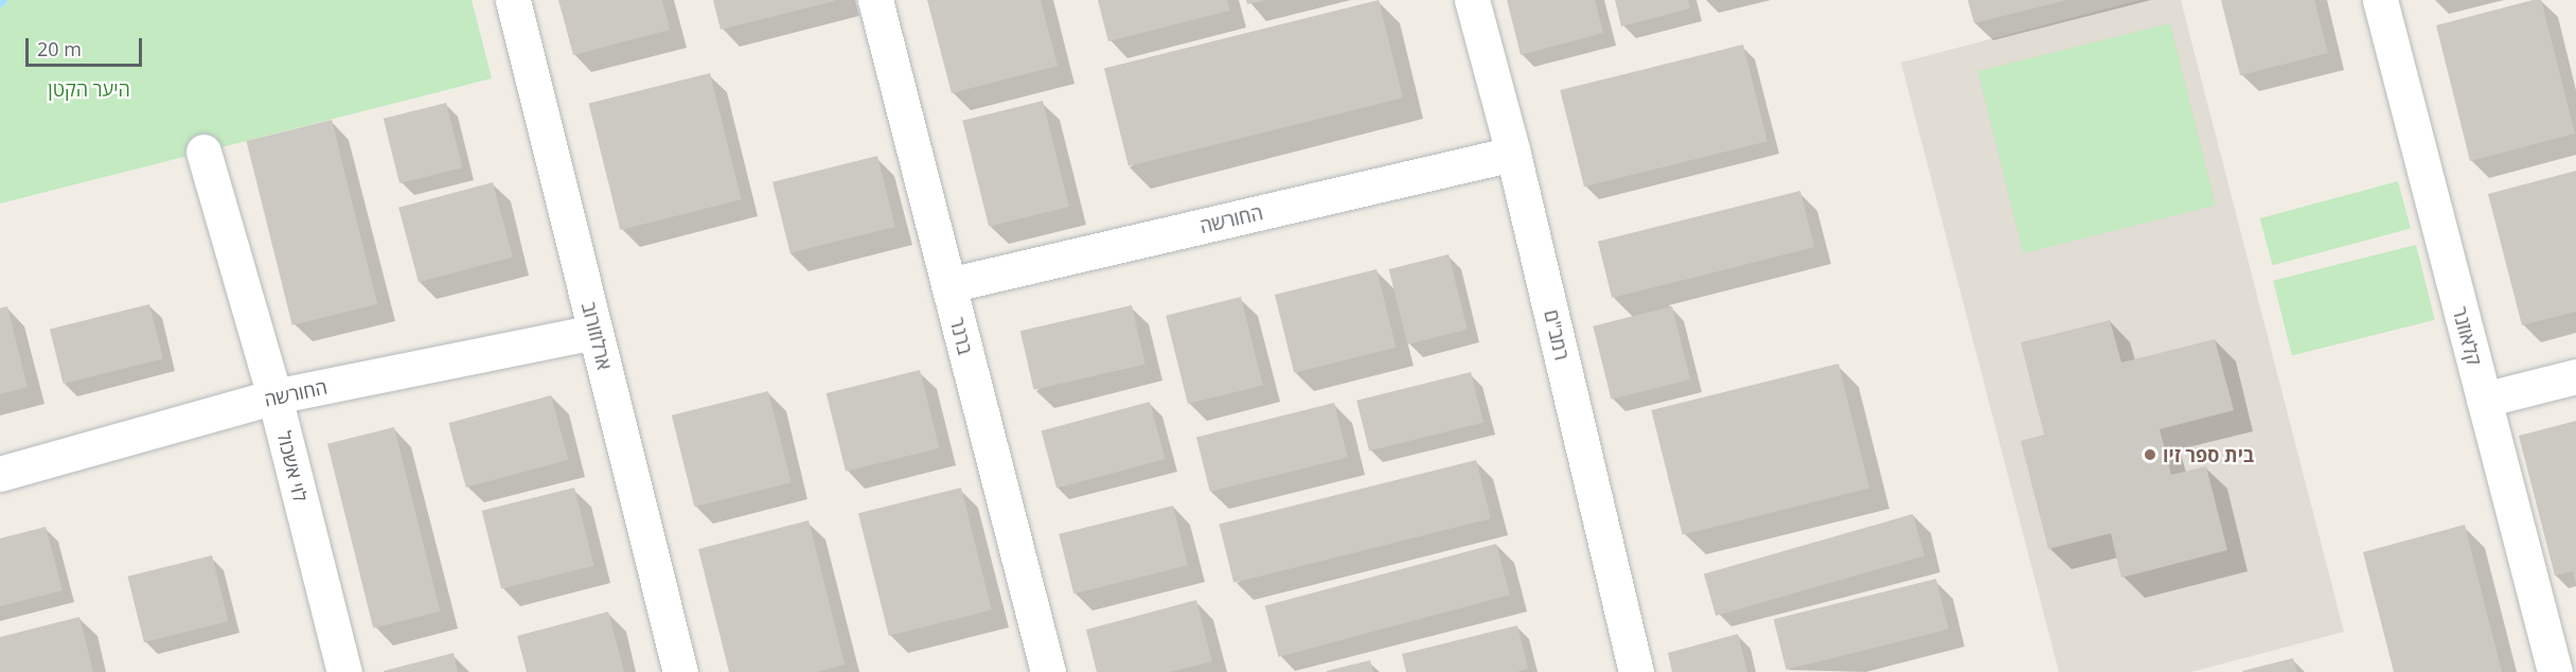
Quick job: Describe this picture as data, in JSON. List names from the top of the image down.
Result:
{
  "streets": {
    "street": [
      "החורשה",
      "רמב\"ם",
      "ארלוזורוב",
      "ברנר",
      "קלאוזנר",
      "לוי אשכול"
    ]
  },
  "crossings": [
    ["החורשה", "רמב\"ם"],
    ["החורשה", "ארלוזורוב"],
    ["החורשה", "ברנר"],
    ["החורשה", "לוי אשכול"]
  ],
  "parks": ["היער הקטן"],
  "places": ["בית ספר זיו"],
  "scale_bar": "20 m"
}
